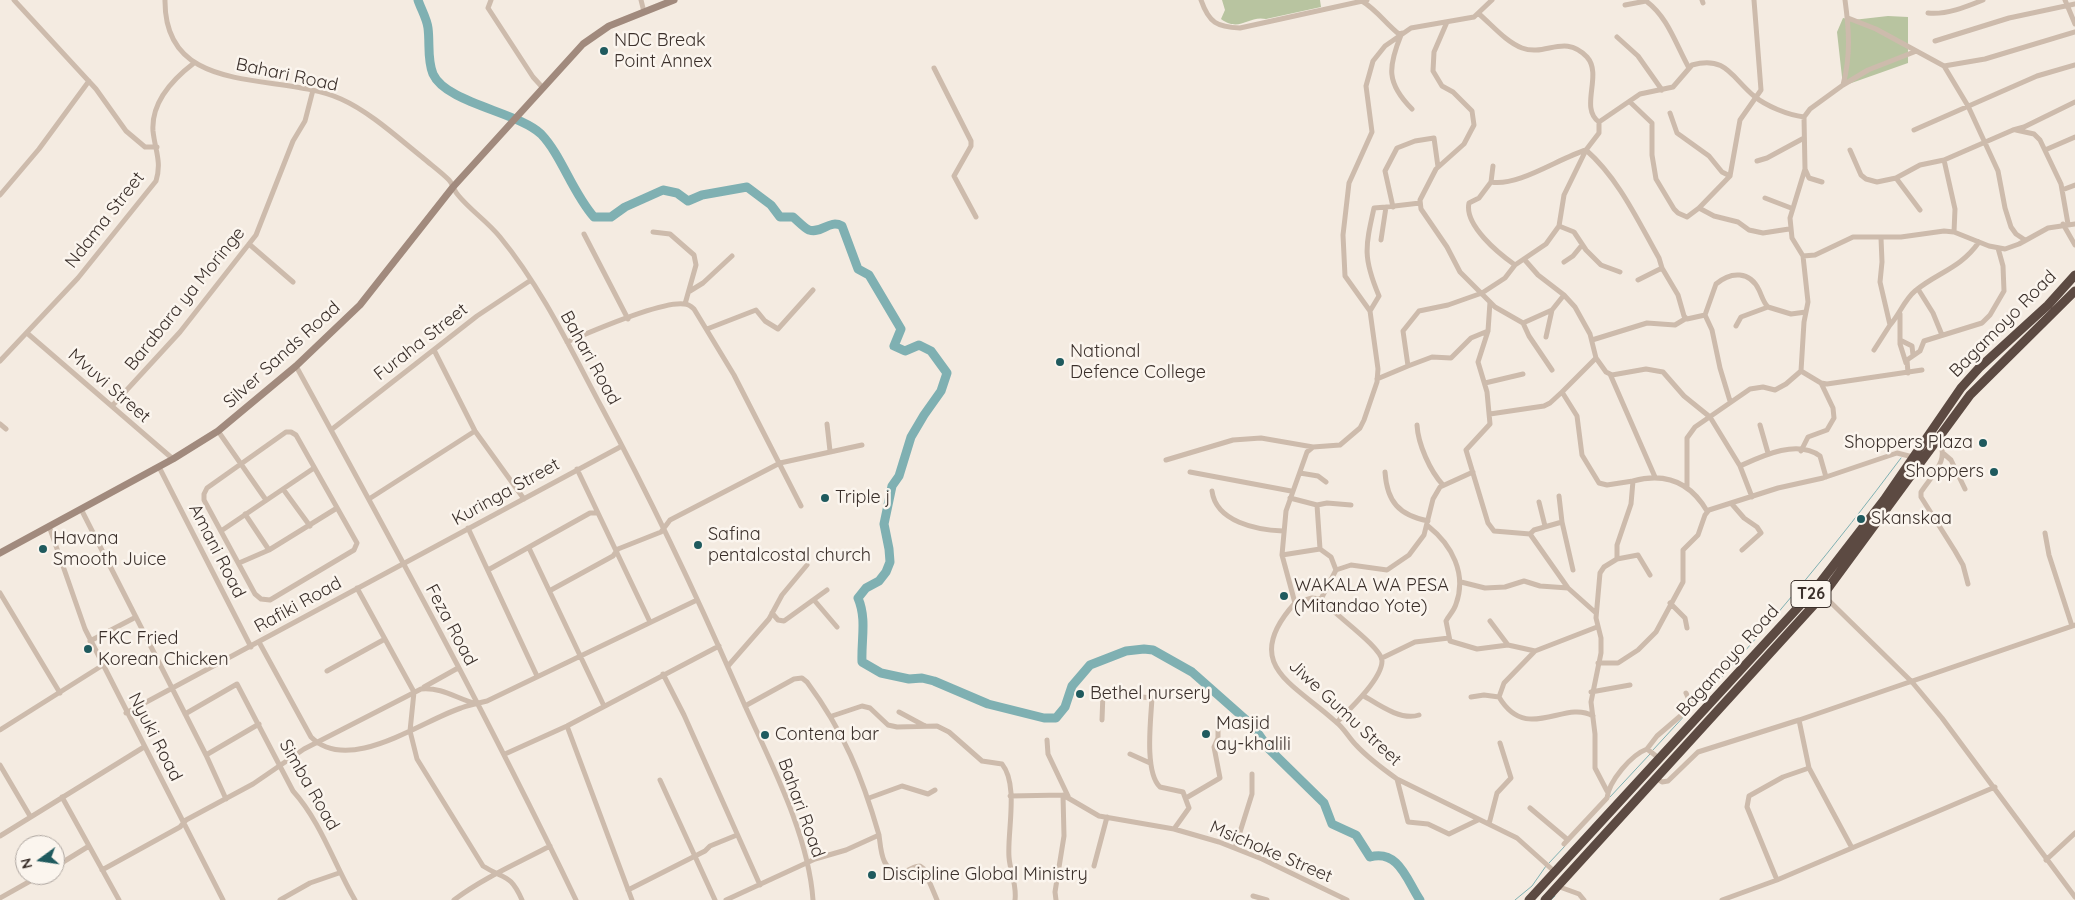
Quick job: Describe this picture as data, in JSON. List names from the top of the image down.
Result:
{
  "streets": {
    "highway": ["Bagamoyo Road", "T26"],
    "street": [
      "Bahari Road",
      "Ndama Street",
      "Barabara ya Moringe",
      "Furaha Street",
      "Silver Sands Road",
      "Mvuvi Street",
      "Kuringa Street",
      "Amani Road",
      "Rafiki Road",
      "Feza Road",
      "Jiwe Gumu Street",
      "Nyuki Road",
      "Simba Road",
      "Msichoke Street"
    ]
  },
  "crossings": [
    ["Bahari Road", "Ndama Street"],
    ["Bahari Road", "Barabara ya Moringe"],
    ["Bahari Road", "Furaha Street"],
    ["Bahari Road", "Silver Sands Road"],
    ["Bahari Road", "Kuringa Street"],
    ["Ndama Street", "Mvuvi Street"],
    ["Barabara ya Moringe", "Mvuvi Street"],
    ["Bagamoyo Road", "Jiwe Gumu Street"],
    ["Furaha Street", "Feza Road"],
    ["Silver Sands Road", "Mvuvi Street"],
    ["Silver Sands Road", "Amani Road"],
    ["Silver Sands Road", "Feza Road"],
    ["Silver Sands Road", "Nyuki Road"],
    ["Kuringa Street", "Rafiki Road"],
    ["Kuringa Street", "Feza Road"],
    ["Amani Road", "Rafiki Road"],
    ["Rafiki Road", "Feza Road"],
    ["Rafiki Road", "Nyuki Road"]
  ],
  "places": [
    "NDC Break Point Annex",
    "National Defence College",
    "Shoppers Plaza",
    "Shoppers",
    "Triple j",
    "Skanskaa",
    "Safina pentalcostal church",
    "Havana Smooth Juice",
    "WAKALA WA PESA (Mitandao Yote)",
    "FKC Fried Korean Chicken",
    "Bethel nursery",
    "Masjid ay-khalili",
    "Contena bar",
    "Discipline Global Ministry"
  ],
  "north": "left"
}
